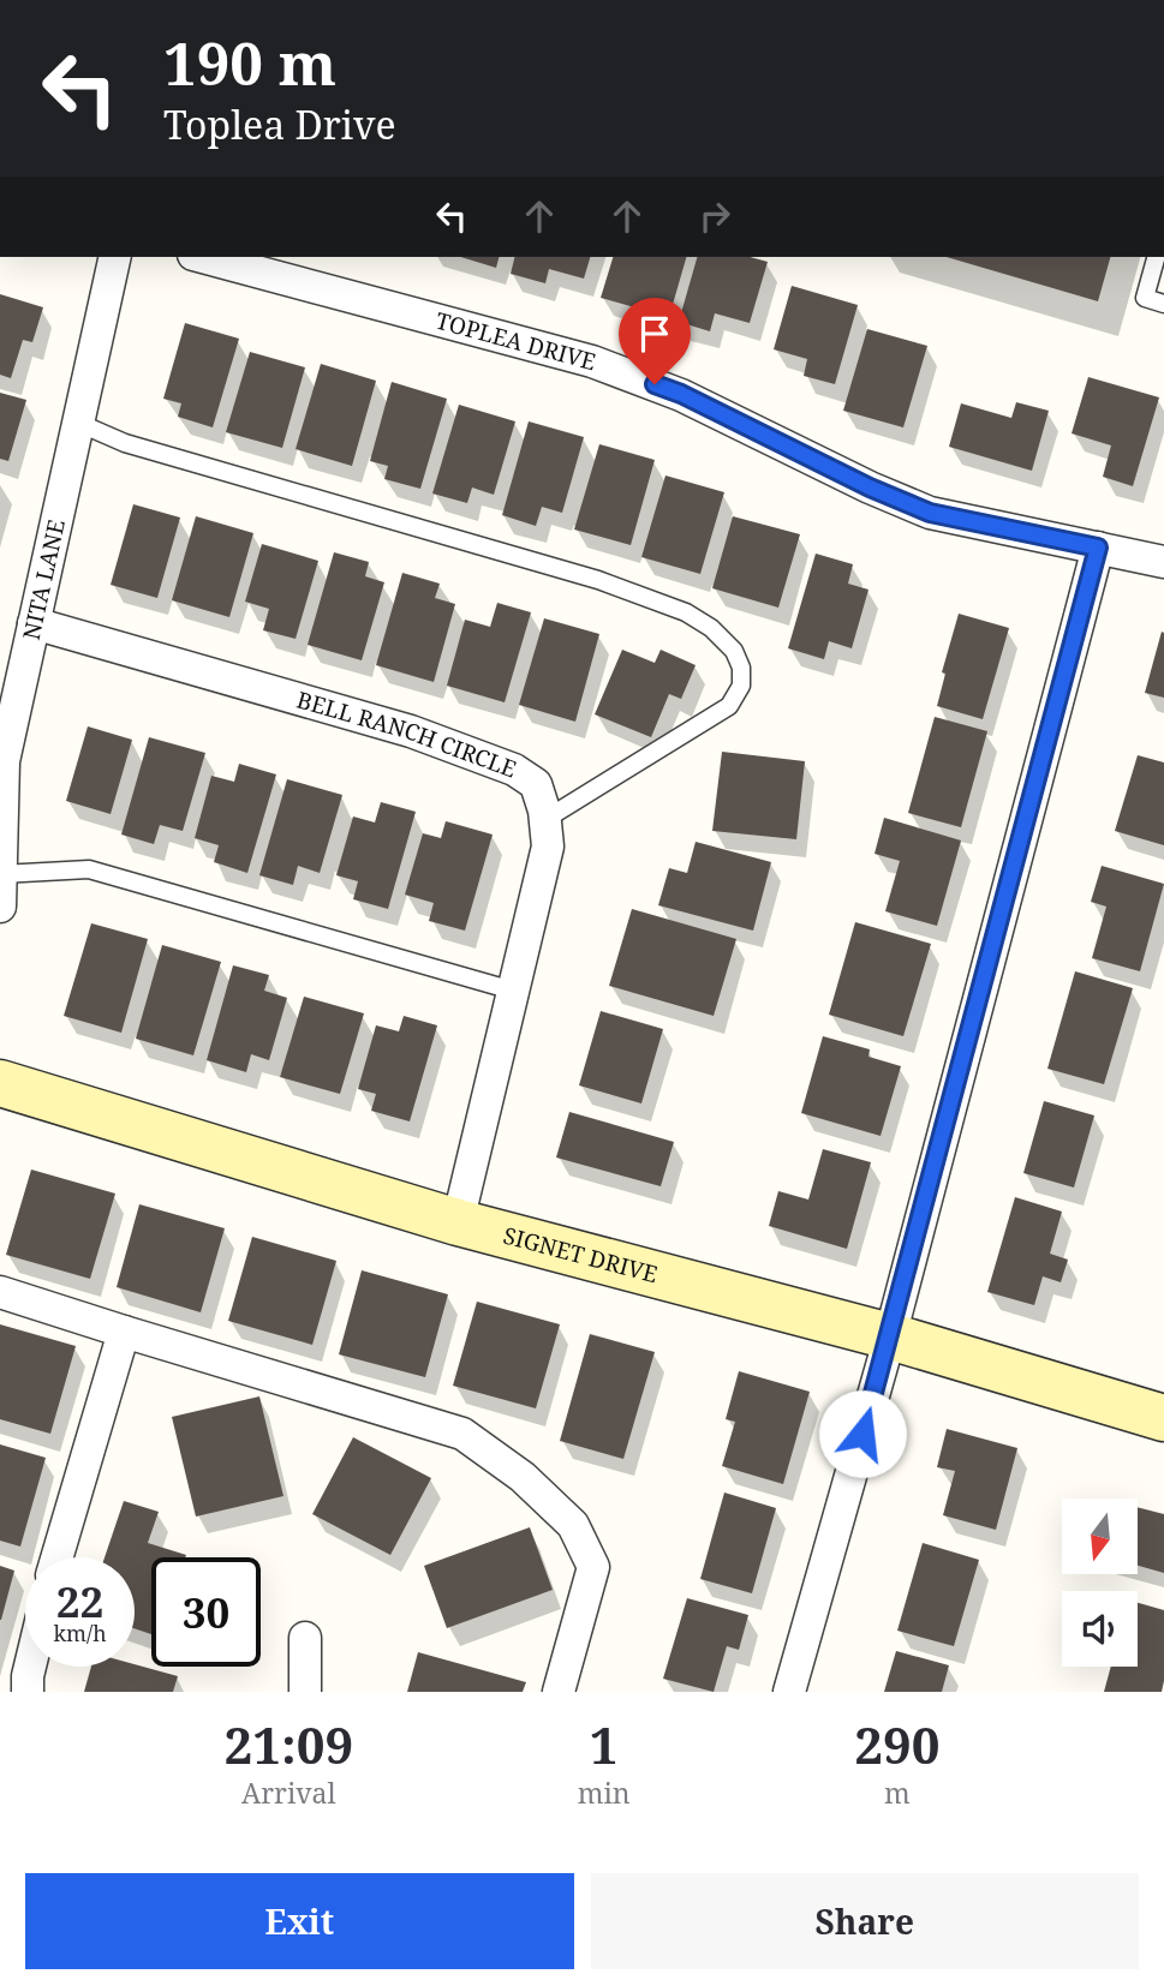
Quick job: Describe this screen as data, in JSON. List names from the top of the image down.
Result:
{
  "streets": {
    "street": [
      "TOPLEA DRIVE",
      "NITA LANE",
      "BELL RANCH CIRCLE",
      "SIGNET DRIVE"
    ]
  },
  "crossings": [
    ["NITA LANE", "BELL RANCH CIRCLE"],
    ["BELL RANCH CIRCLE", "SIGNET DRIVE"]
  ],
  "north": "bottom",
  "page": {
    "turn": ["190 m", "Toplea Drive"],
    "speed": "22 km/h",
    "limit": "30",
    "eta": [
      "21:09",
      "Arrival",
      "1",
      "min",
      "290",
      "m"
    ],
    "buttons": ["Exit", "Share"]
  }
}
